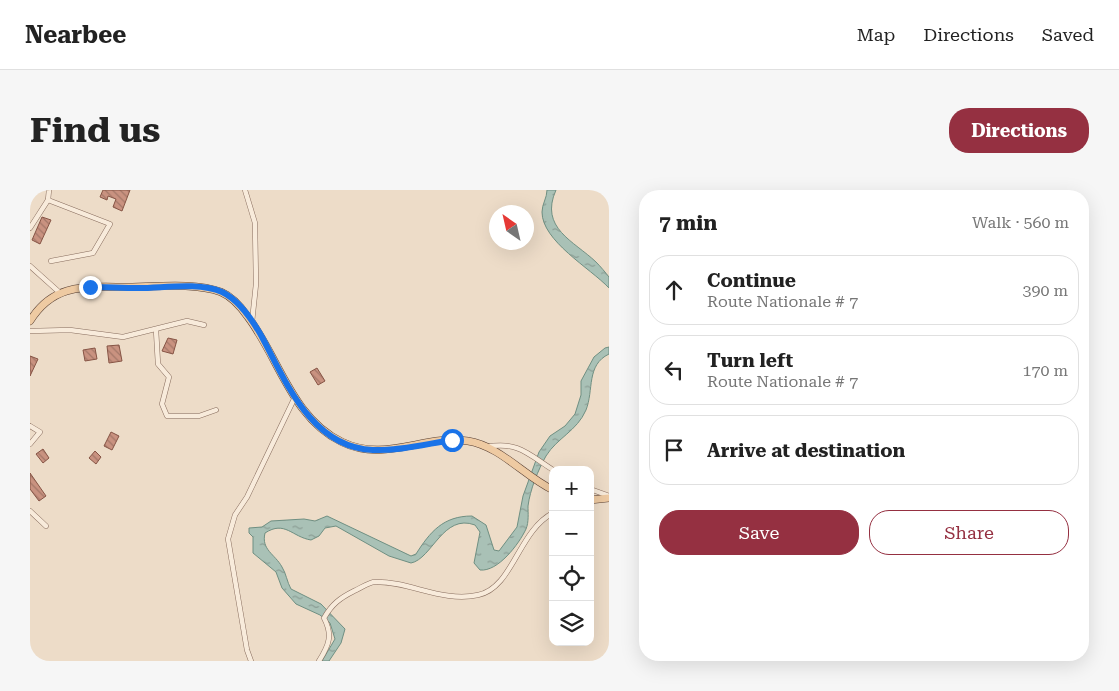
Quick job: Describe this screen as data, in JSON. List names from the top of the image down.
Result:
{
  "north": "top left",
  "page": {
    "header": "Nearbee",
    "nav": ["Map", "Directions", "Saved"],
    "buttons": [
      "Directions",
      ["Save", "Share"]
    ],
    "title": "Find us",
    "heading": ["7 min", "Walk · 560 m"],
    "list": [
      ["Continue", "Route Nationale # 7", "390 m"],
      ["Turn left", "Route Nationale # 7", "170 m"],
      "Arrive at destination"
    ],
    "map_buttons": ["+", "−"]
  }
}
